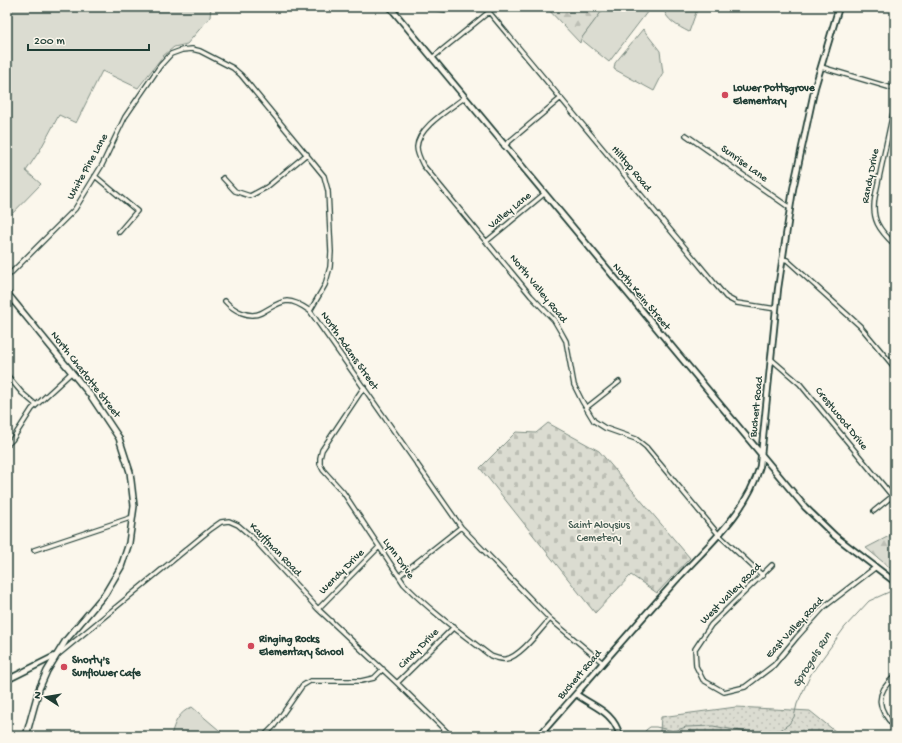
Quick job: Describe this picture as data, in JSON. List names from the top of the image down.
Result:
{
  "streets": {
    "main road": ["North Charlotte Street"],
    "street": [
      "Sunrise Lane",
      "White Pine Lane",
      "Hilltop Road",
      "Randy Drive",
      "Valley Lane",
      "North Valley Road",
      "North Keim Street",
      "North Adams Street",
      "Buchert Road",
      "Crestwood Drive",
      "Kauffman Road",
      "Lynn Drive",
      "Wendy Drive",
      "West Valley Road",
      "East Valley Road",
      "Cindy Drive"
    ]
  },
  "crossings": [
    ["Sunrise Lane", "Buchert Road"],
    ["White Pine Lane", "North Adams Street"],
    ["Hilltop Road", "Buchert Road"],
    ["Valley Lane", "North Valley Road"],
    ["Valley Lane", "North Keim Street"],
    ["North Valley Road", "North Keim Street"],
    ["North Valley Road", "Buchert Road"],
    ["North Valley Road", "West Valley Road"],
    ["North Keim Street", "Buchert Road"],
    ["North Keim Street", "East Valley Road"],
    ["North Adams Street", "Buchert Road"],
    ["North Adams Street", "Lynn Drive"],
    ["North Charlotte Street", "Kauffman Road"],
    ["Buchert Road", "Crestwood Drive"],
    ["Kauffman Road", "Wendy Drive"],
    ["Kauffman Road", "Cindy Drive"],
    ["Lynn Drive", "Wendy Drive"],
    ["Lynn Drive", "Cindy Drive"],
    ["West Valley Road", "East Valley Road"]
  ],
  "water": ["Sprogels Run"],
  "parks": ["Saint Aloysius Cemetery"],
  "places": ["Lower Pottsgrove Elementary", "Ringing Rocks Elementary School", "Shorty's Sunflower Cafe"],
  "scale_bar": "200 m",
  "north": "left"
}
